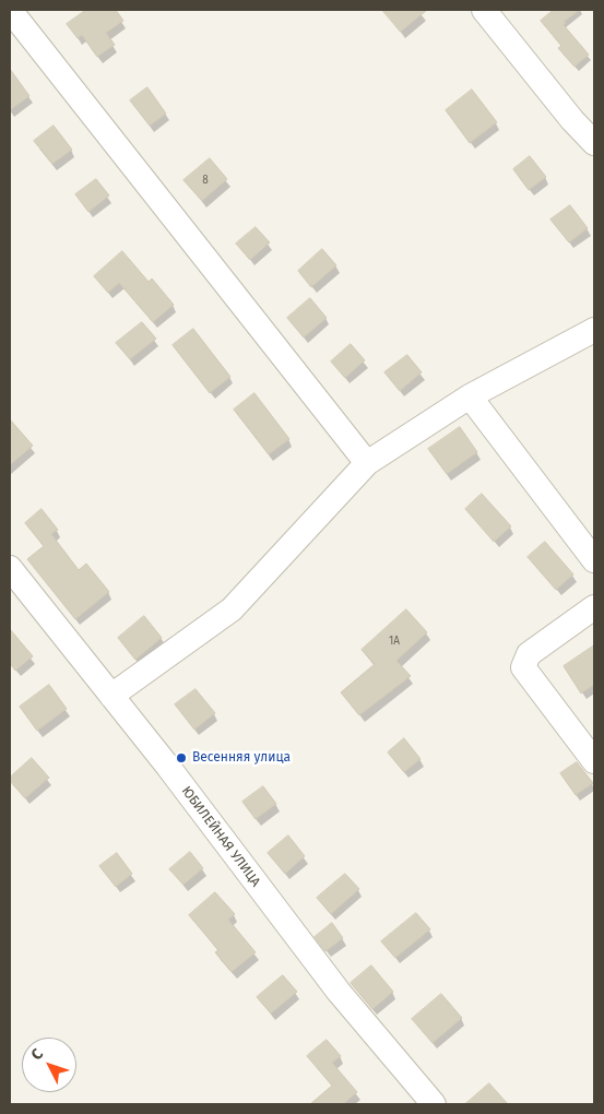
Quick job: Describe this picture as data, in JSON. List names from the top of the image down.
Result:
{
  "streets": {
    "street": ["ЮБИЛЕЙНАЯ УЛИЦА"]
  },
  "places": ["Весенняя улица"],
  "house_numbers": ["8", "1А"],
  "north": "top left"
}
